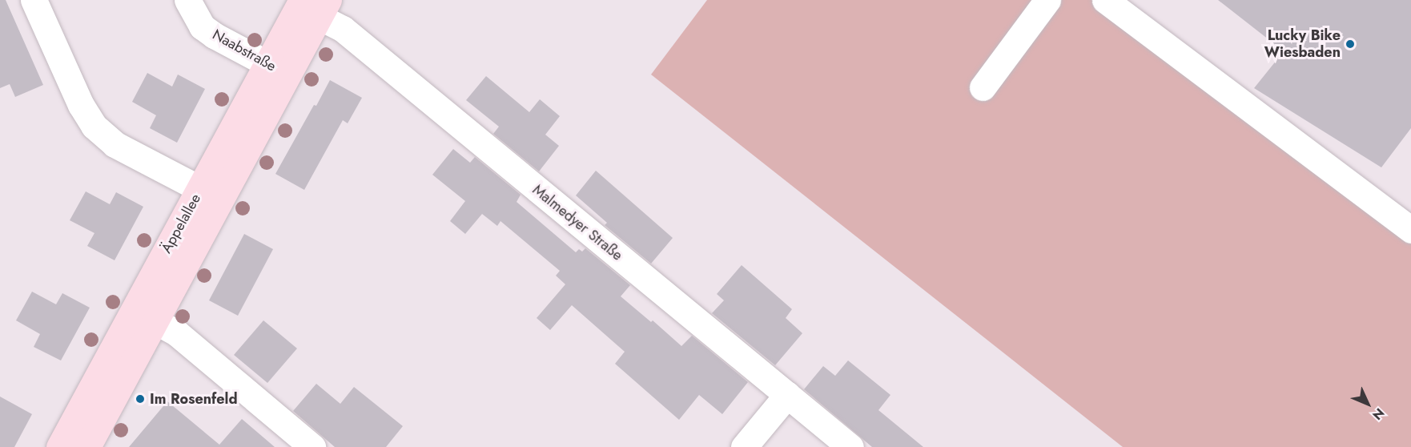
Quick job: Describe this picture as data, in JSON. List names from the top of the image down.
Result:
{
  "streets": {
    "main road": ["Äppelallee"],
    "street": ["Naabstraße", "Malmedyer Straße"]
  },
  "crossings": [
    ["Naabstraße", "Äppelallee"],
    ["Malmedyer Straße", "Äppelallee"]
  ],
  "places": ["Lucky Bike Wiesbaden", "Im Rosenfeld"],
  "north": "bottom right"
}
